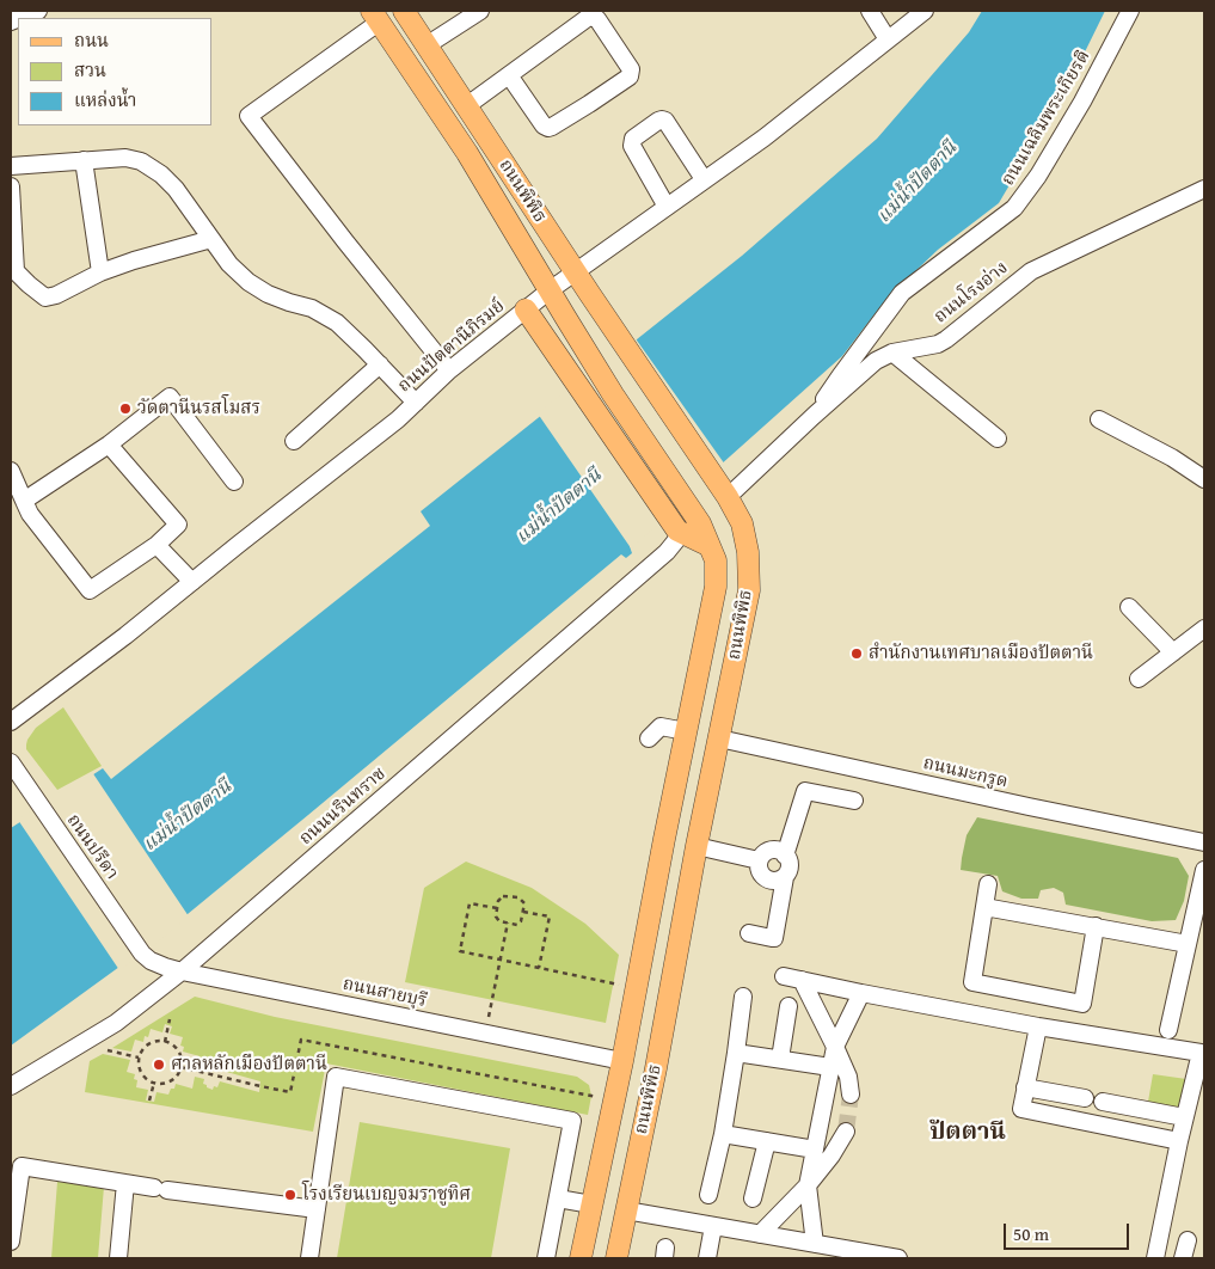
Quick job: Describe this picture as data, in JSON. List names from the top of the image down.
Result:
{
  "streets": {
    "main road": ["ถนนพิพิธ"],
    "street": [
      "ถนนเฉลิมพระเกียรติ",
      "ถนนโรงอ่าง",
      "ถนนปัตตานีภิรมย์",
      "ถนนมะกรูด",
      "ถนนนรินทราช",
      "ถนนปรีดา",
      "ถนนสายบุรี"
    ]
  },
  "crossings": [
    ["ถนนเฉลิมพระเกียรติ", "ถนนโรงอ่าง"],
    ["ถนนพิพิธ", "ถนนโรงอ่าง"],
    ["ถนนพิพิธ", "ถนนปัตตานีภิรมย์"],
    ["ถนนพิพิธ", "ถนนมะกรูด"],
    ["ถนนพิพิธ", "ถนนสายบุรี"],
    ["ถนนนรินทราช", "ถนนสายบุรี"],
    ["ถนนปรีดา", "ถนนสายบุรี"]
  ],
  "districts": ["ปัตตานี"],
  "water": ["แม่น้ำปัตตานี"],
  "places": [
    "วัดตานีนรสโมสร",
    "สำนักงานเทศบาลเมืองปัตตานี",
    "ศาลหลักเมืองปัตตานี",
    "โรงเรียนเบญจมราชูทิศ"
  ],
  "legend": ["ถนน", "สวน", "แหล่งน้ำ"],
  "scale_bar": "50 m"
}
